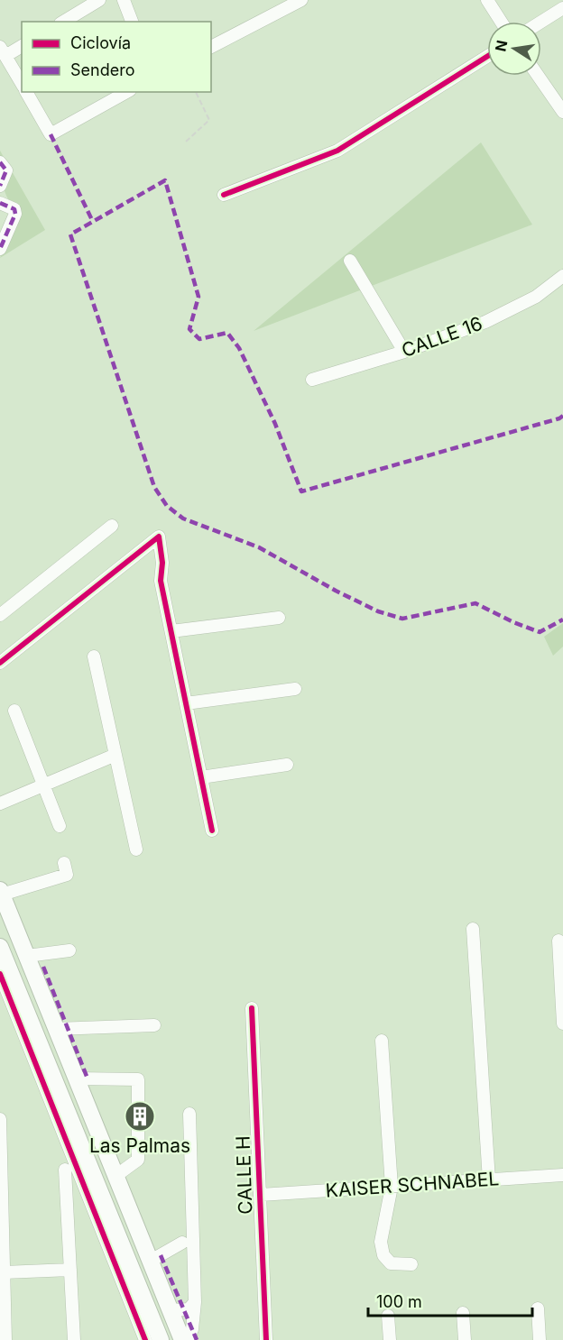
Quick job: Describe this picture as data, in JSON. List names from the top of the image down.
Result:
{
  "streets": {
    "street": ["CALLE 16", "CALLE H", "KAISER SCHNABEL"]
  },
  "crossings": [
    ["CALLE H", "KAISER SCHNABEL"]
  ],
  "places": {
    "building": ["Las Palmas"]
  },
  "legend": ["Ciclovía", "Sendero"],
  "scale_bar": "100 m",
  "north": "left"
}
